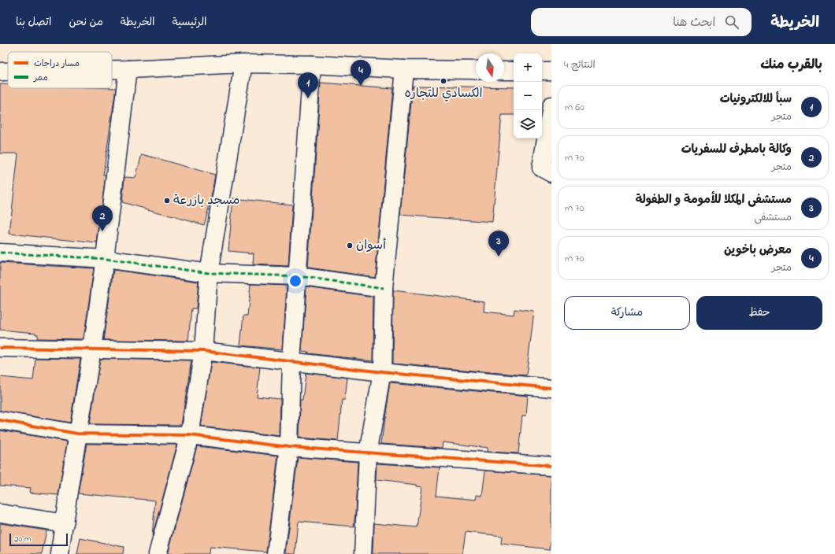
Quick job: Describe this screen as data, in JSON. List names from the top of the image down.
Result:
{
  "places": ["الكسادي للتجاره", "مسجد بازرعة", "أسوان"],
  "legend": ["مسار دراجات", "ممر"],
  "scale_bar": "20 m",
  "north": "bottom",
  "page": {
    "header": "الخريطة",
    "search": "ابحث هنا",
    "nav": [
      "الرئيسية",
      "الخريطة",
      "من نحن",
      "اتصل بنا"
    ],
    "heading": ["بالقرب منك", "النتائج: 4"],
    "map_buttons": ["+", "−"],
    "pins": [
      "4",
      "1",
      "2",
      "3"
    ],
    "list": [
      {
        "mark": "1",
        "name": "سبأ للالكترونيات",
        "note": "متجر",
        "value": "60 m"
      },
      {
        "mark": "2",
        "name": "وكالة بامطرف للسفريات",
        "note": "متجر",
        "value": "70 m"
      },
      {
        "mark": "3",
        "name": "مستشفى المكلا للأمومة و الطفولة",
        "note": "مستشفى",
        "value": "70 m"
      },
      {
        "mark": "4",
        "name": "معرض باخوين",
        "note": "متجر",
        "value": "70 m"
      }
    ],
    "buttons": ["حفظ", "مشاركة"],
    "scale": "20 m"
  }
}
